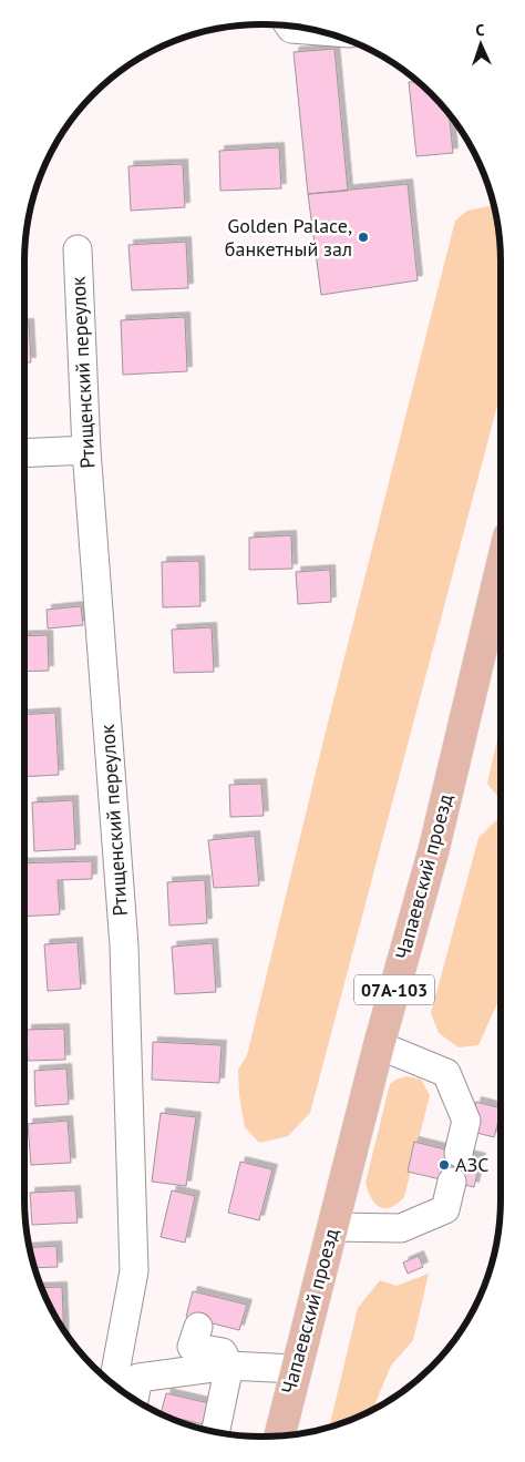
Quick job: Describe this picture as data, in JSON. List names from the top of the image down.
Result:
{
  "streets": {
    "main road": ["Чапаевский проезд", "07А-103"],
    "street": ["Ртищенский переулок"]
  },
  "places": ["Golden Palace, банкетный зал", "АЗС"],
  "north": "top"
}
